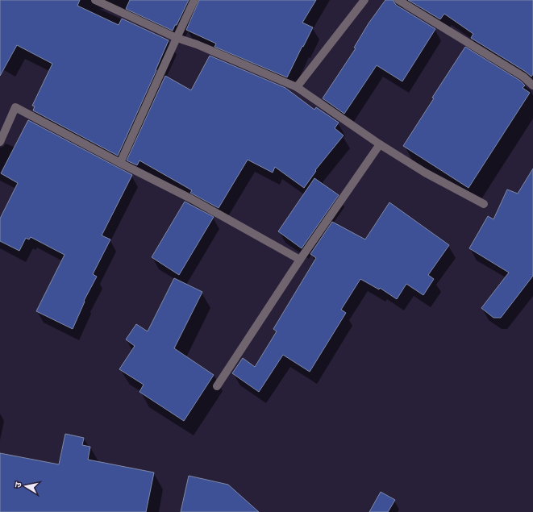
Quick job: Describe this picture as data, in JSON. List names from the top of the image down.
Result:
{
  "north": "left"
}
